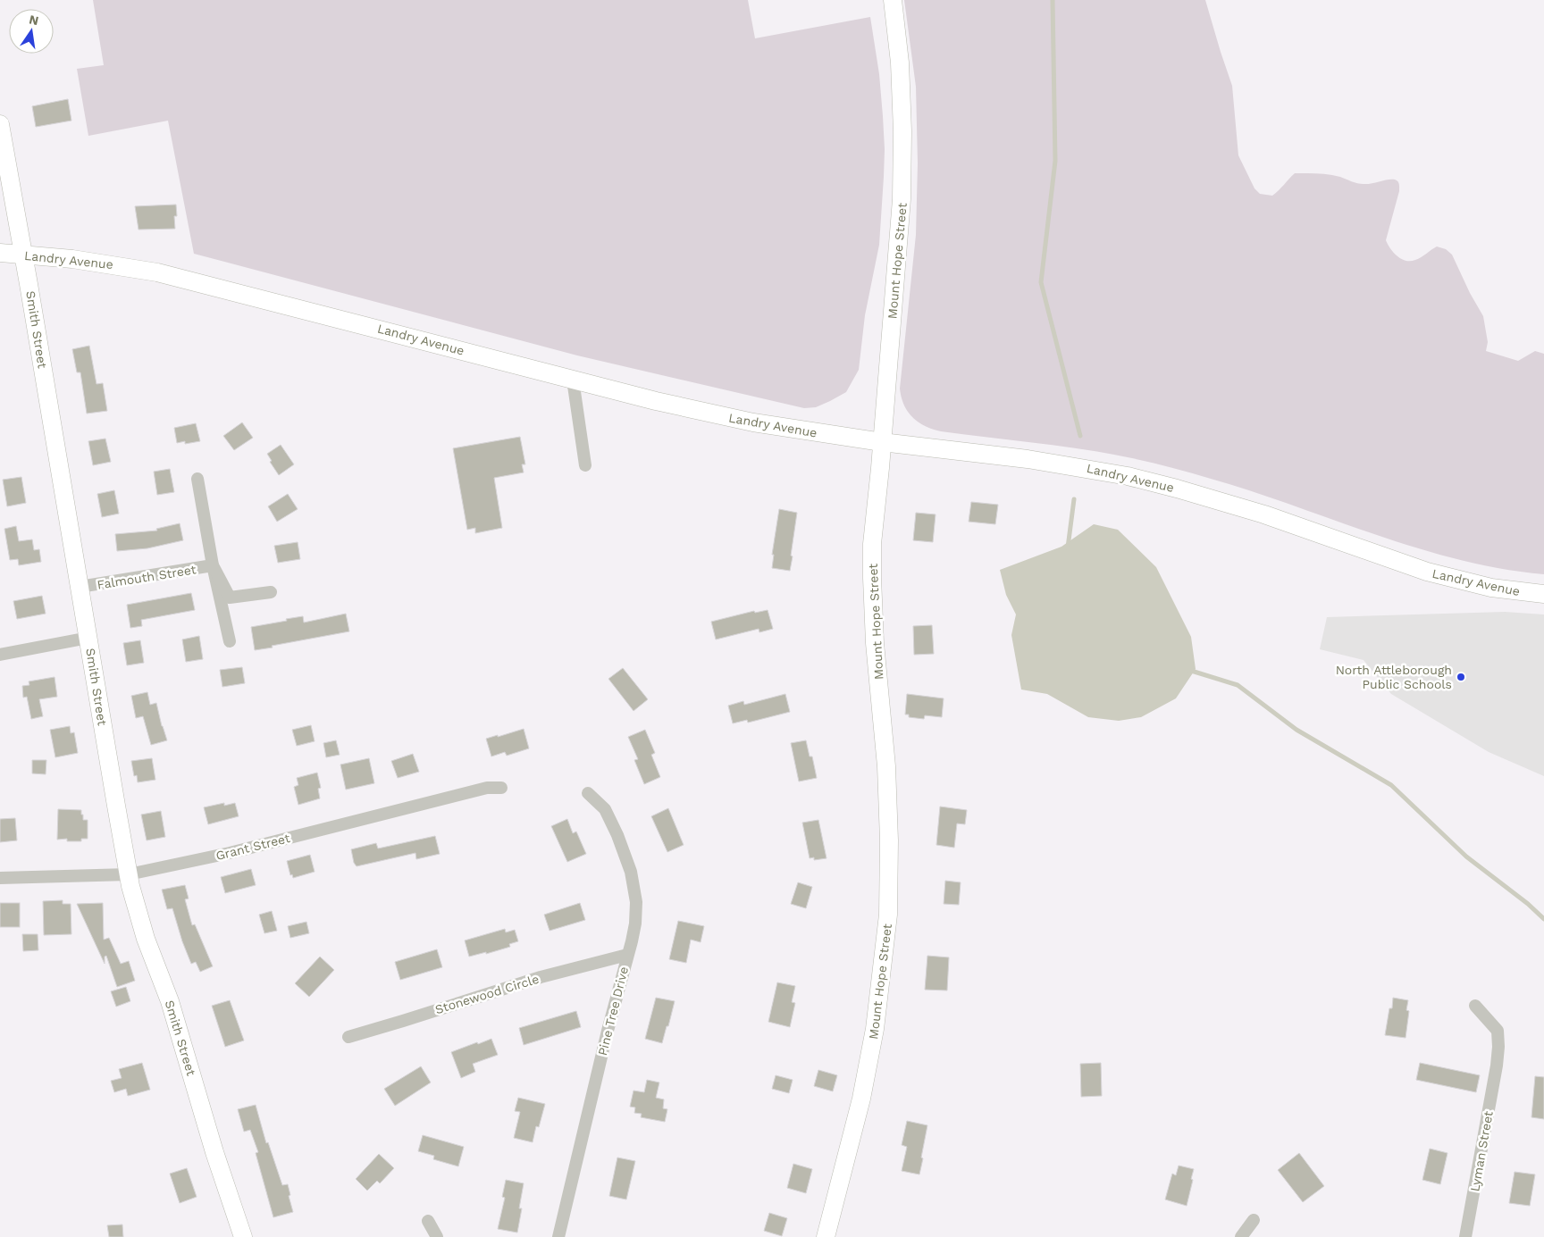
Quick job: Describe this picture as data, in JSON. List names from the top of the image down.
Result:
{
  "streets": {
    "street": [
      "Landry Avenue",
      "Mount Hope Street",
      "Smith Street",
      "Falmouth Street",
      "Grant Street",
      "Stonewood Circle",
      "Pine Tree Drive",
      "Lyman Street"
    ]
  },
  "crossings": [
    ["Landry Avenue", "Mount Hope Street"],
    ["Landry Avenue", "Smith Street"],
    ["Smith Street", "Falmouth Street"],
    ["Smith Street", "Grant Street"],
    ["Stonewood Circle", "Pine Tree Drive"]
  ],
  "places": ["North Attleborough Public Schools"],
  "north": "top"
}
